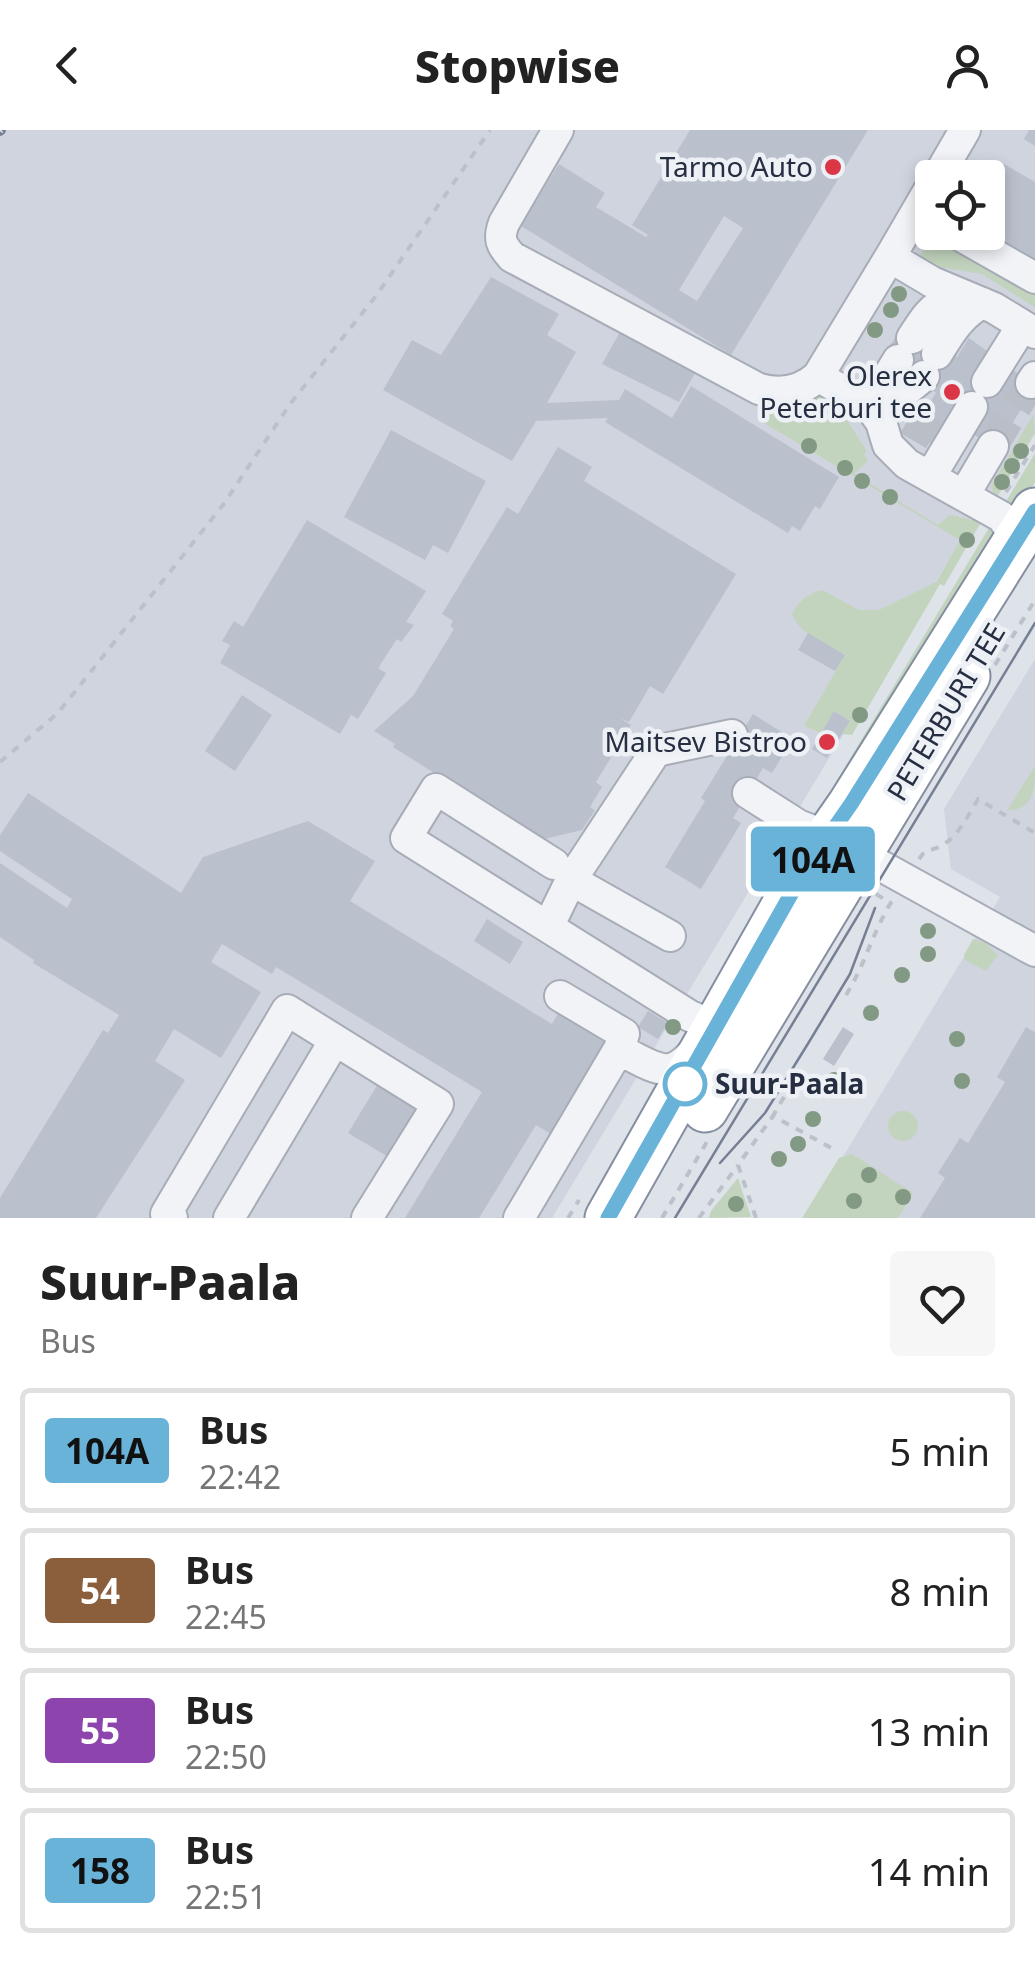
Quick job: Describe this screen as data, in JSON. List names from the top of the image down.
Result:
{
  "streets": {
    "highway": ["PETERBURI TEE"]
  },
  "places": [
    "Tarmo Auto",
    "Olerex Peterburi tee",
    "Maitsev Bistroo",
    "Suur-Paala"
  ],
  "lines": ["bus line 104A"],
  "page": {
    "header": "Stopwise",
    "on_map": "104A",
    "heading": ["Suur-Paala", "Bus"],
    "list": [
      {
        "mark": "104A",
        "name": "Bus",
        "note": "22:42",
        "value": "5 min"
      },
      {
        "mark": "54",
        "name": "Bus",
        "note": "22:45",
        "value": "8 min"
      },
      {
        "mark": "55",
        "name": "Bus",
        "note": "22:50",
        "value": "13 min"
      },
      {
        "mark": "158",
        "name": "Bus",
        "note": "22:51",
        "value": "14 min"
      }
    ]
  }
}
